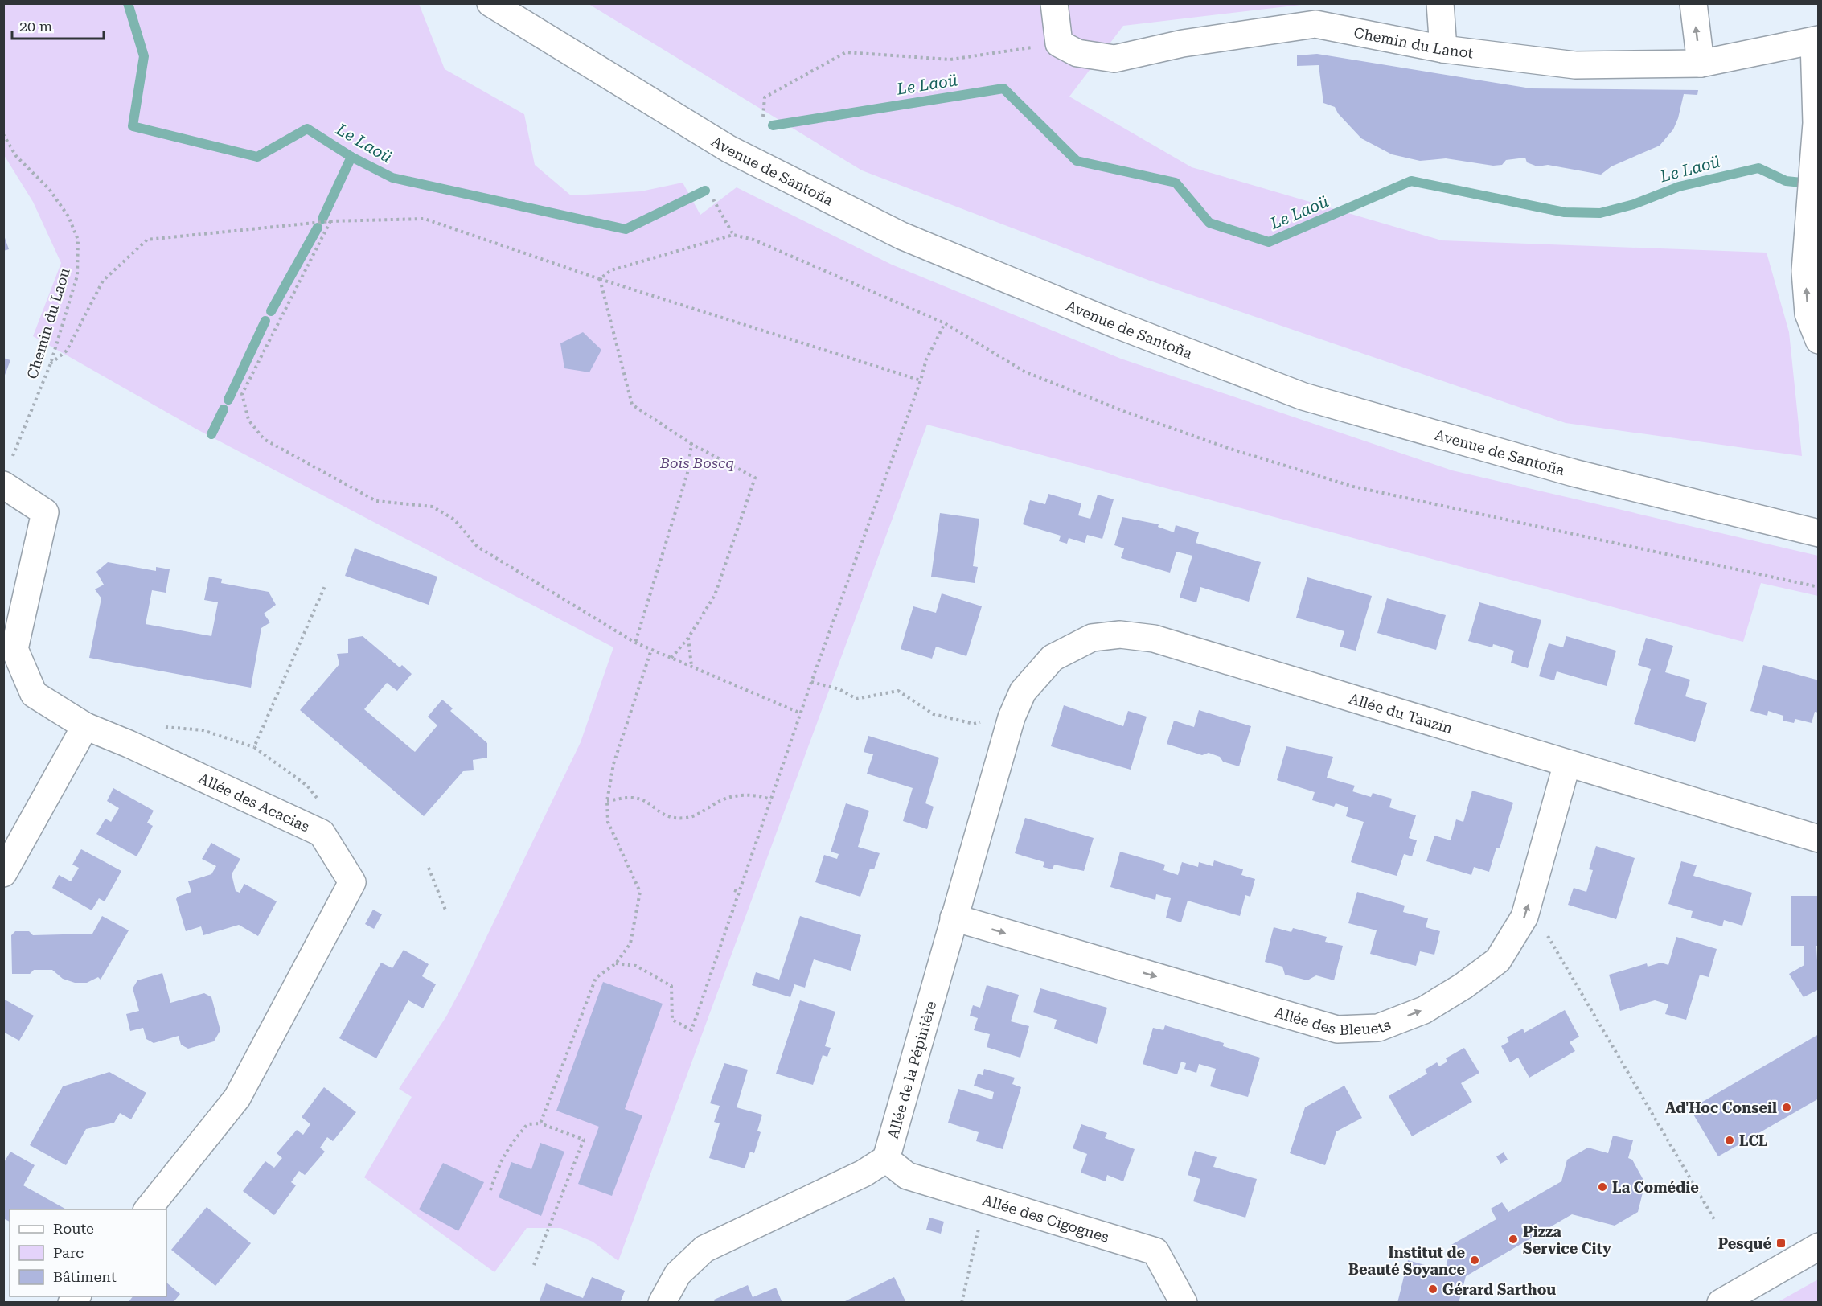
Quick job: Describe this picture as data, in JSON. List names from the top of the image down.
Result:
{
  "streets": {
    "street": [
      "Chemin du Lanot",
      "Avenue de Santoña",
      "Allée du Tauzin",
      "Allée des Acacias",
      "Allée des Bleuets",
      "Allée de la Pépinière",
      "Allée des Cigognes"
    ],
    "path": ["Chemin du Laou"]
  },
  "crossings": [
    ["Allée du Tauzin", "Allée des Bleuets"],
    ["Allée du Tauzin", "Allée de la Pépinière"],
    ["Allée des Bleuets", "Allée de la Pépinière"],
    ["Allée de la Pépinière", "Allée des Cigognes"]
  ],
  "one_way": ["Allée des Bleuets"],
  "water": ["Le Laoü"],
  "parks": ["Bois Boscq"],
  "places": {
    "other": [
      "Ad'Hoc Conseil",
      "LCL",
      "La Comédie",
      "Pizza Service City",
      "Institut de Beauté Soyance",
      "Gérard Sarthou"
    ],
    "transit": ["Pesqué"]
  },
  "legend": ["Route", "Parc", "Bâtiment"],
  "scale_bar": "20 m"
}
